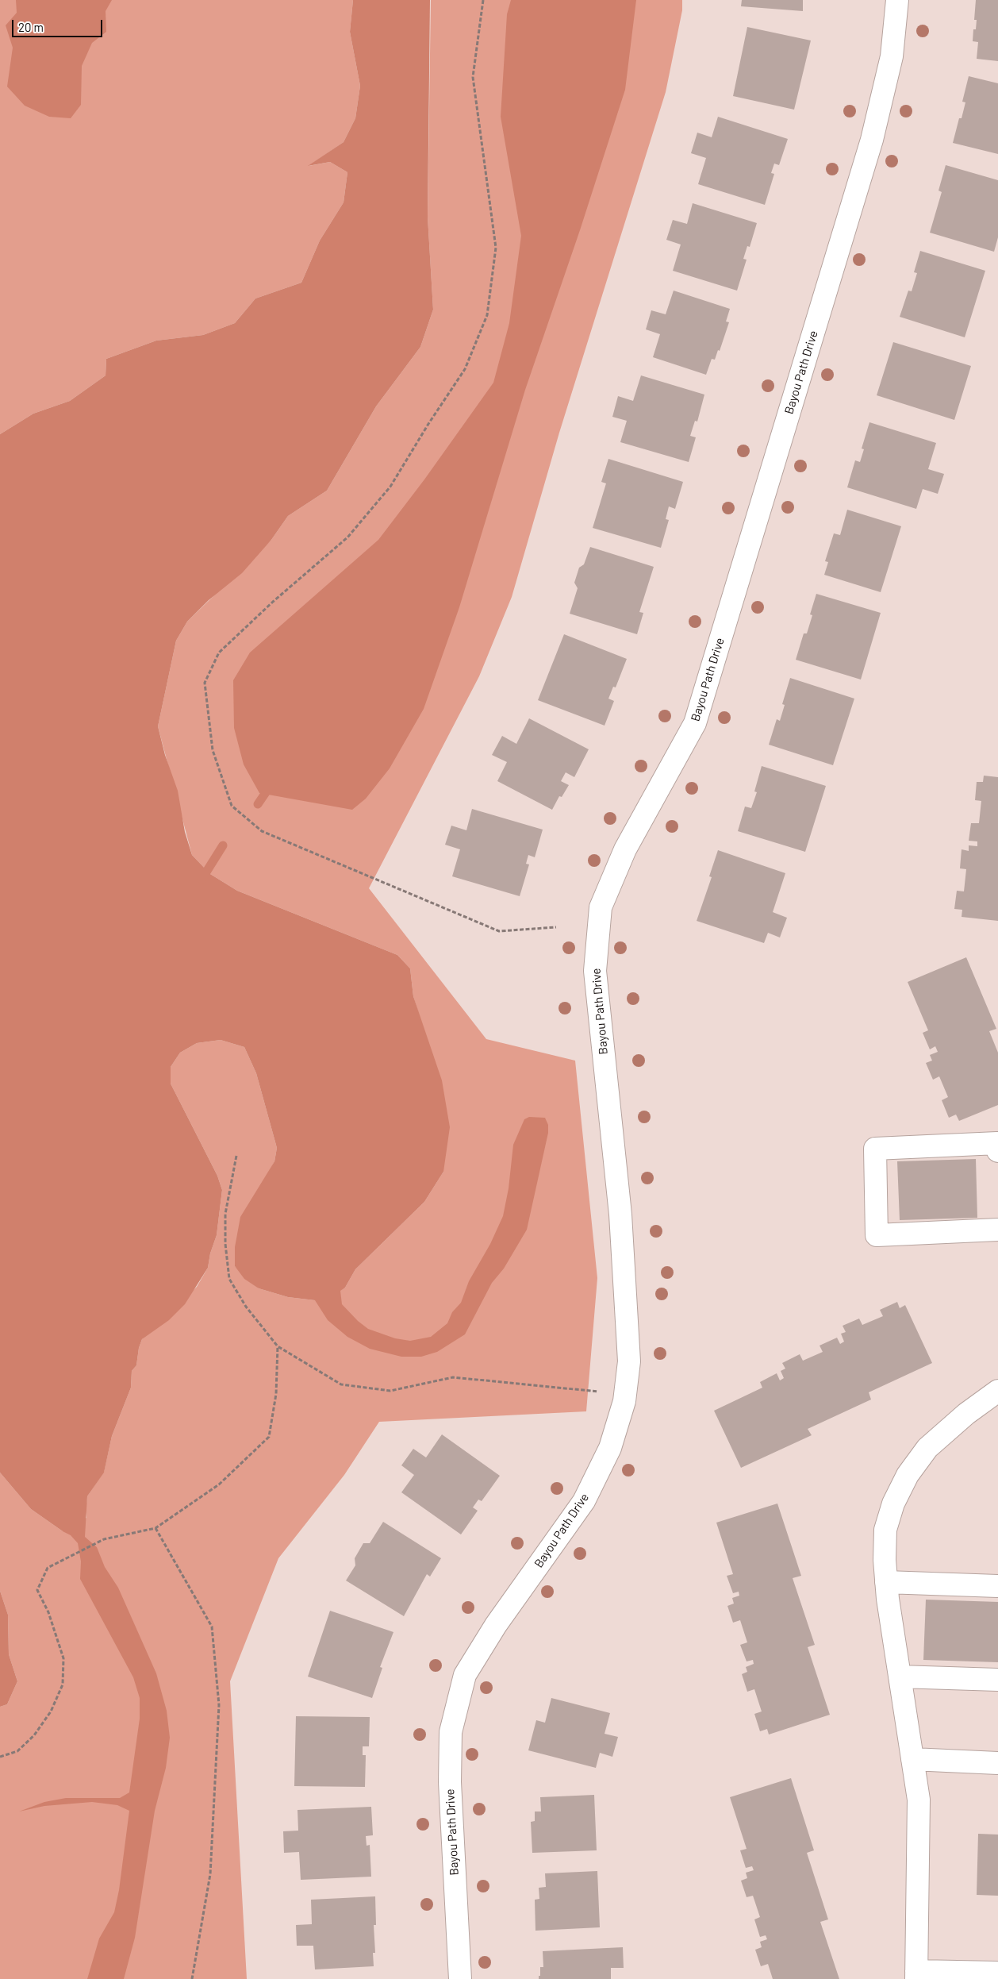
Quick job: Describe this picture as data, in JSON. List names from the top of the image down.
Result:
{
  "streets": {
    "street": ["Bayou Path Drive"]
  },
  "scale_bar": "20 m"
}
